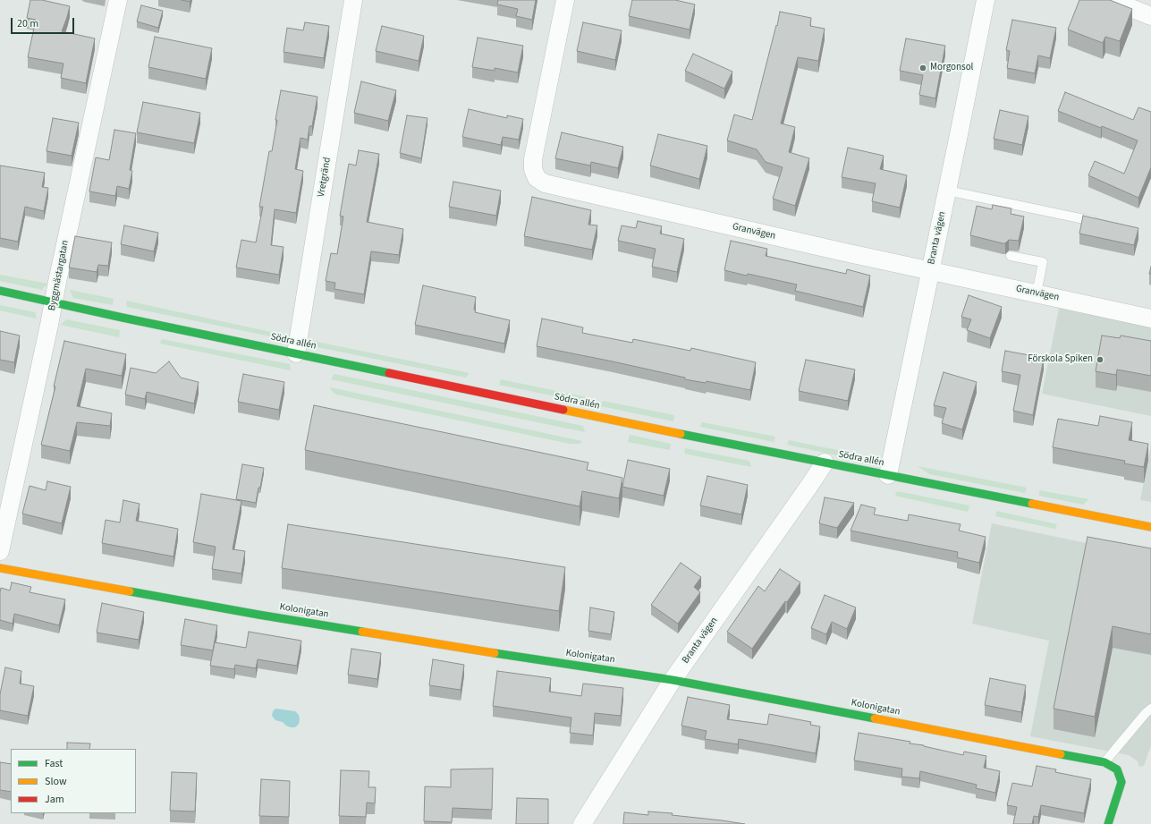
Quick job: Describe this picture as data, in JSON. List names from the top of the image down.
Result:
{
  "streets": {
    "street": [
      "Vretgränd",
      "Granvägen",
      "Branta vägen",
      "Byggmästargatan",
      "Södra allén",
      "Kolonigatan"
    ]
  },
  "crossings": [
    ["Vretgränd", "Södra allén"],
    ["Granvägen", "Branta vägen"],
    ["Branta vägen", "Södra allén"],
    ["Branta vägen", "Kolonigatan"],
    ["Byggmästargatan", "Södra allén"]
  ],
  "places": ["Morgonsol", "Förskola Spiken"],
  "legend": ["Fast", "Slow", "Jam"],
  "scale_bar": "20 m"
}
